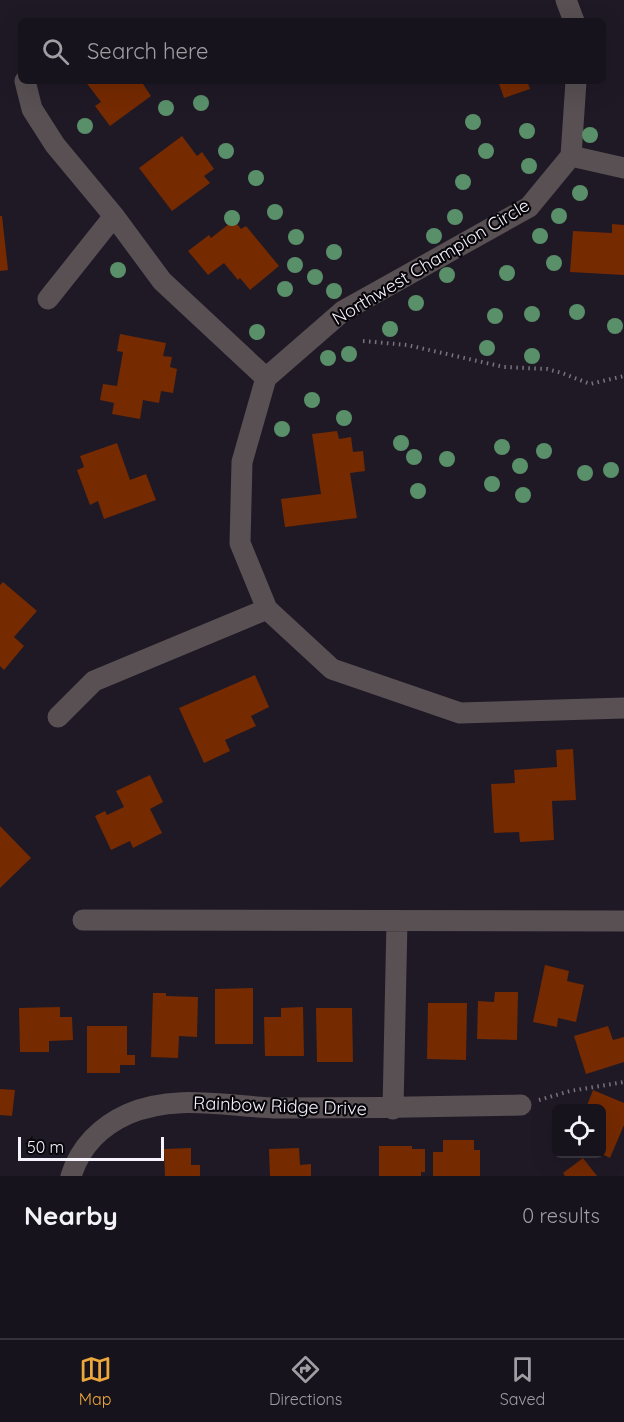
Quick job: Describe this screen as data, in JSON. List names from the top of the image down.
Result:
{
  "streets": {
    "street": ["Northwest Champion Circle", "Rainbow Ridge Drive"]
  },
  "scale_bar": "50 m",
  "page": {
    "search": "Search here",
    "scale": "50 m",
    "heading": ["Nearby", "0 results"],
    "nav": ["Map", "Directions", "Saved"]
  }
}
